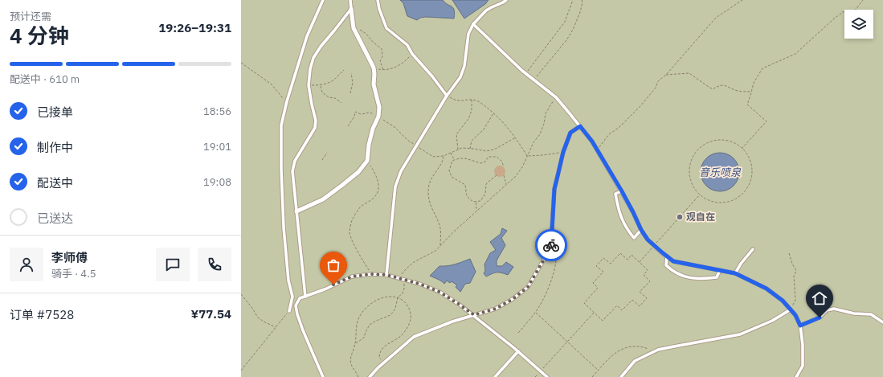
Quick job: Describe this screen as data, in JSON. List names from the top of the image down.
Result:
{
  "water": ["音乐喷泉"],
  "places": ["观自在"],
  "page": {
    "heading": ["4 分钟", "预计还需", "19:26–19:31"],
    "panel": [
      "李师傅",
      "骑手 · 4.5",
      "订单 #7528",
      "¥77.54"
    ],
    "bar": "配送中 · 610 m",
    "list": [
      ["已接单", "18:56"],
      ["制作中", "19:01"],
      ["配送中", "19:08"],
      "已送达"
    ]
  }
}
